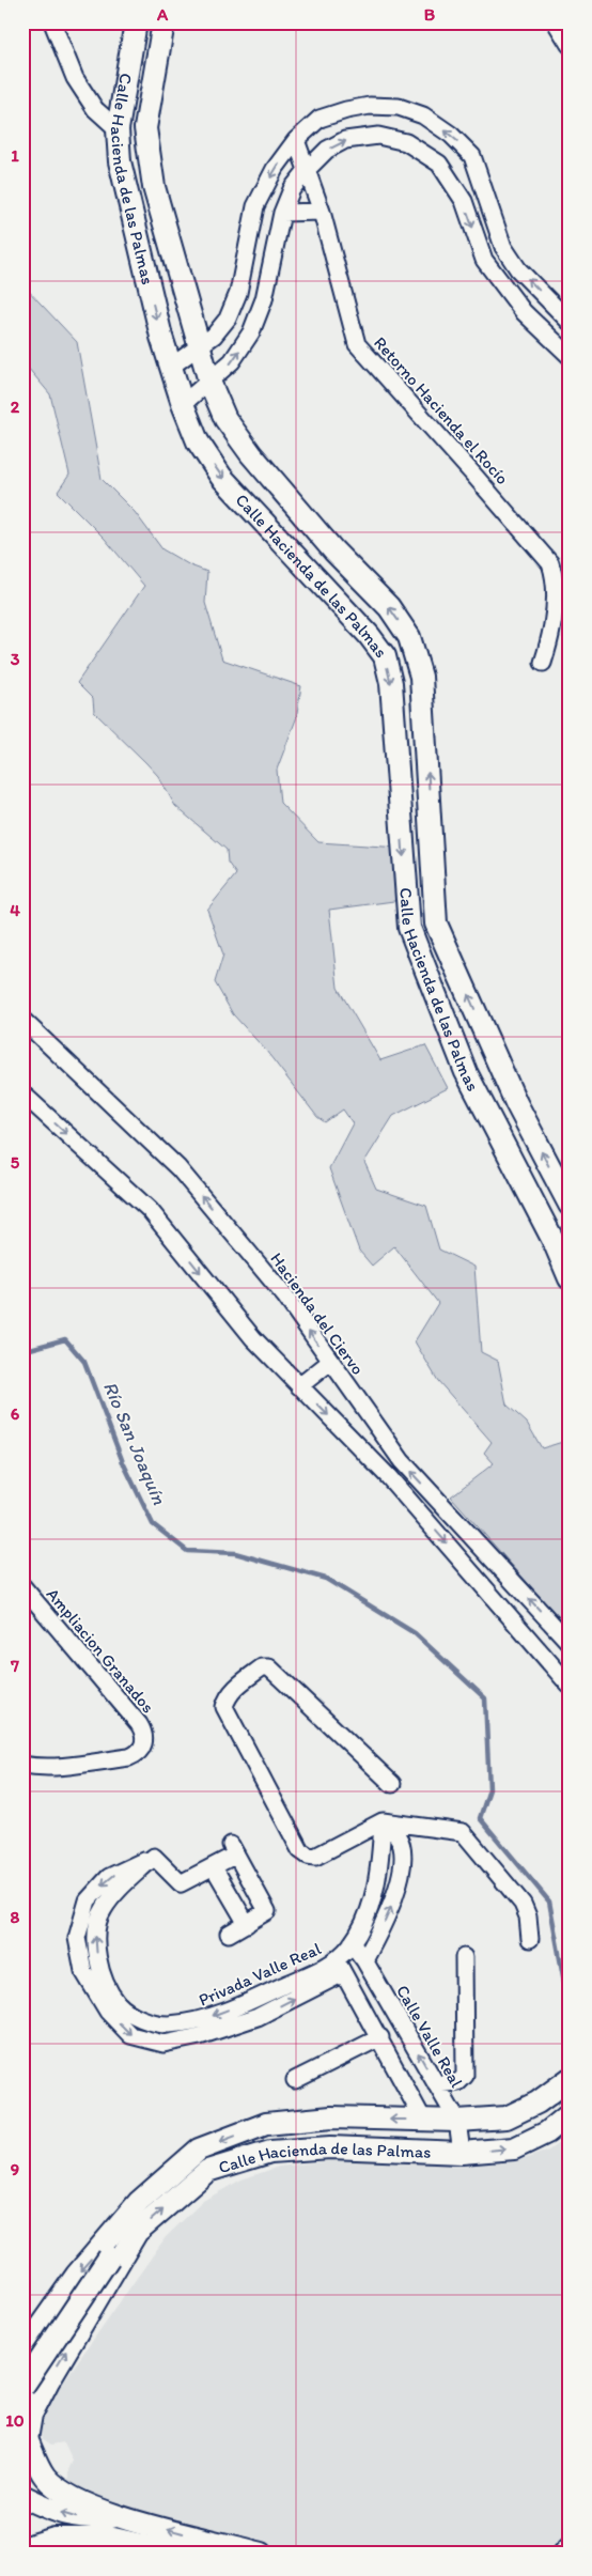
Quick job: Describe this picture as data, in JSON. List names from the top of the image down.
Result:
{
  "streets": {
    "main road": ["Calle Hacienda de las Palmas"],
    "street": [
      "Retorno Hacienda el Rocío",
      "Hacienda del Ciervo",
      "Ampliacion Granados",
      "Privada Valle Real",
      "Calle Valle Real"
    ]
  },
  "crossings": [
    ["Calle Hacienda de las Palmas", "Calle Valle Real"],
    ["Privada Valle Real", "Calle Valle Real"]
  ],
  "water": ["Río San Joaquín"],
  "grid": {
    "columns": ["A", "B"],
    "rows": [
      "1",
      "2",
      "3",
      "4",
      "5",
      "6",
      "7",
      "8",
      "9",
      "10"
    ]
  }
}
